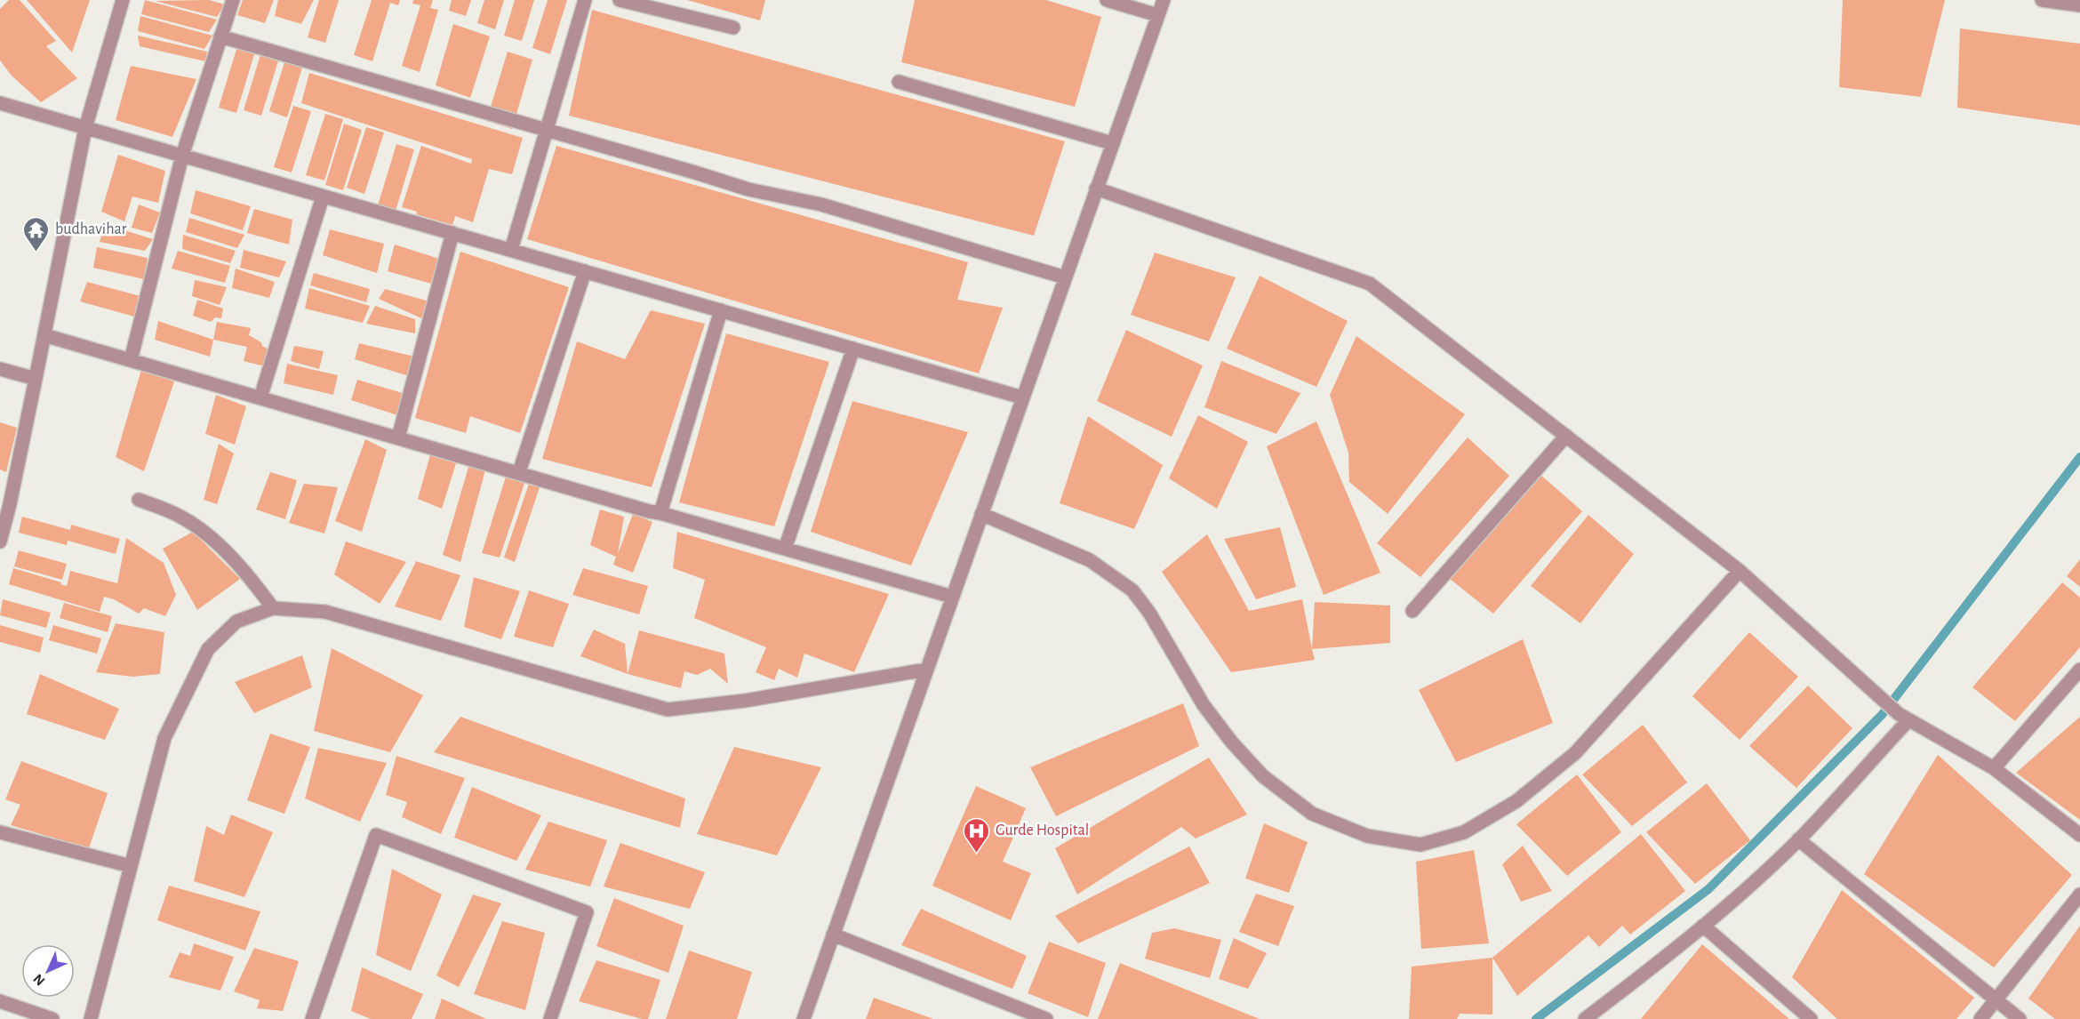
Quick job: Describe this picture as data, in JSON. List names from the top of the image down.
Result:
{
  "places": {
    "temple": ["budhavihar"],
    "hospital": ["Gurde Hospital"]
  },
  "north": "bottom left"
}
